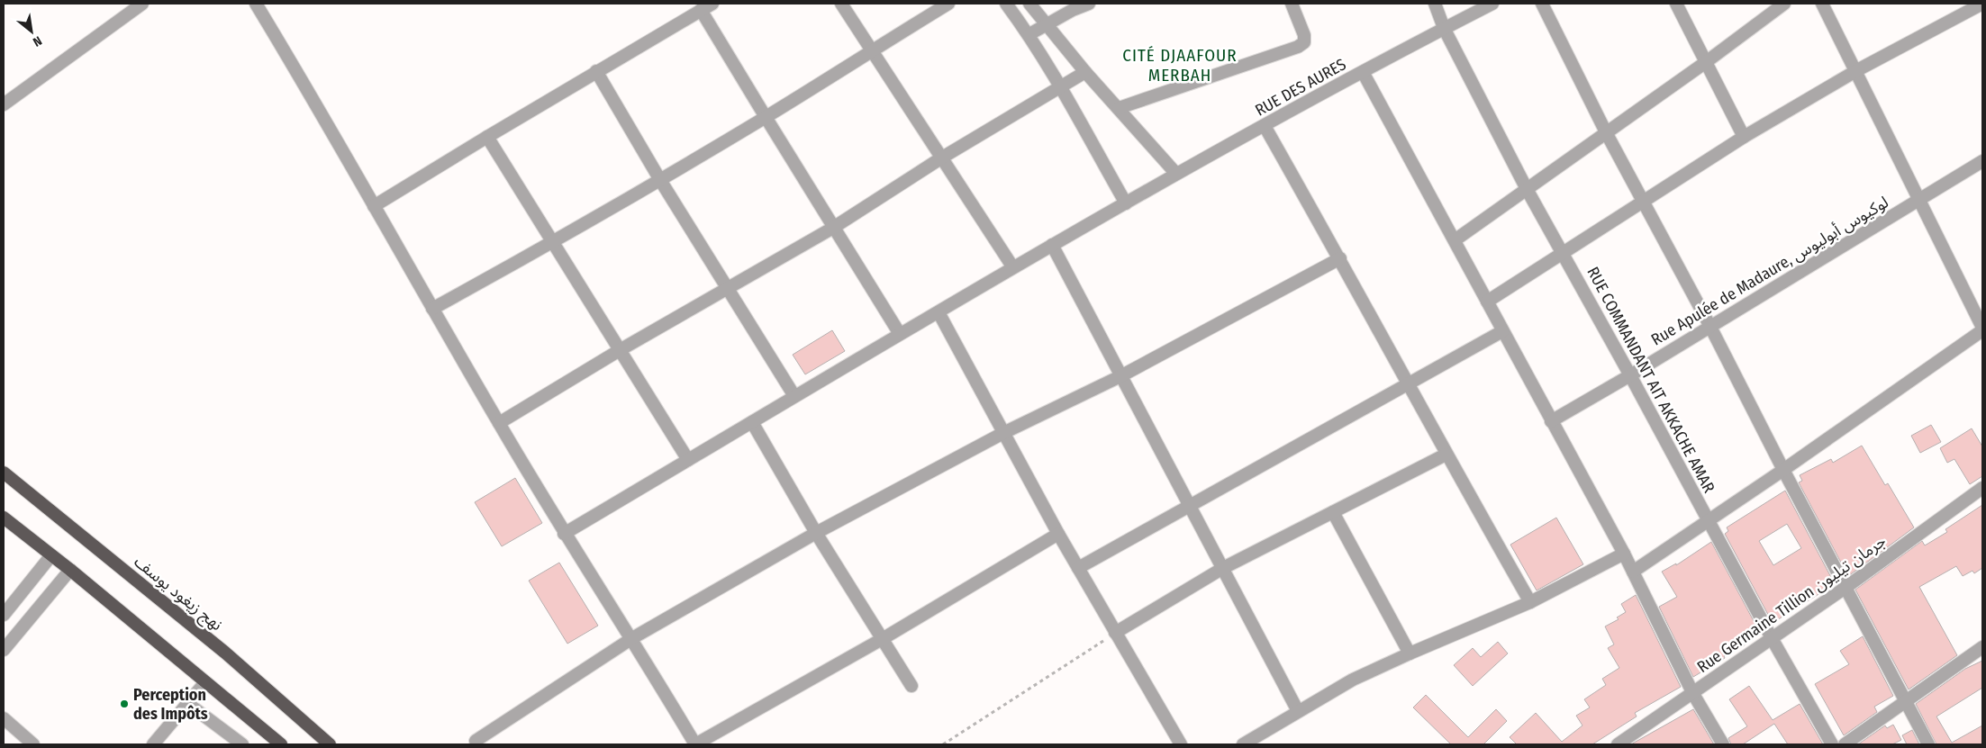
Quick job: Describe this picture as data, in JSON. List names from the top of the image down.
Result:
{
  "streets": {
    "highway": ["نهج زيغود يوسف"],
    "street": [
      "RUE DES AURES",
      "Rue Apulée de Madaure, لوكيوس أبوليوس",
      "RUE COMMANDANT AIT AKKACHE AMAR",
      "Rue Germaine Tillion جرمان تيليون"
    ]
  },
  "crossings": [
    ["RUE DES AURES", "RUE COMMANDANT AIT AKKACHE AMAR"],
    ["Rue Apulée de Madaure, لوكيوس أبوليوس", "RUE COMMANDANT AIT AKKACHE AMAR"],
    ["RUE COMMANDANT AIT AKKACHE AMAR", "Rue Germaine Tillion جرمان تيليون"]
  ],
  "districts": ["CITÉ DJAAFOUR MERBAH"],
  "places": ["Perception des Impôts"],
  "north": "bottom right"
}
